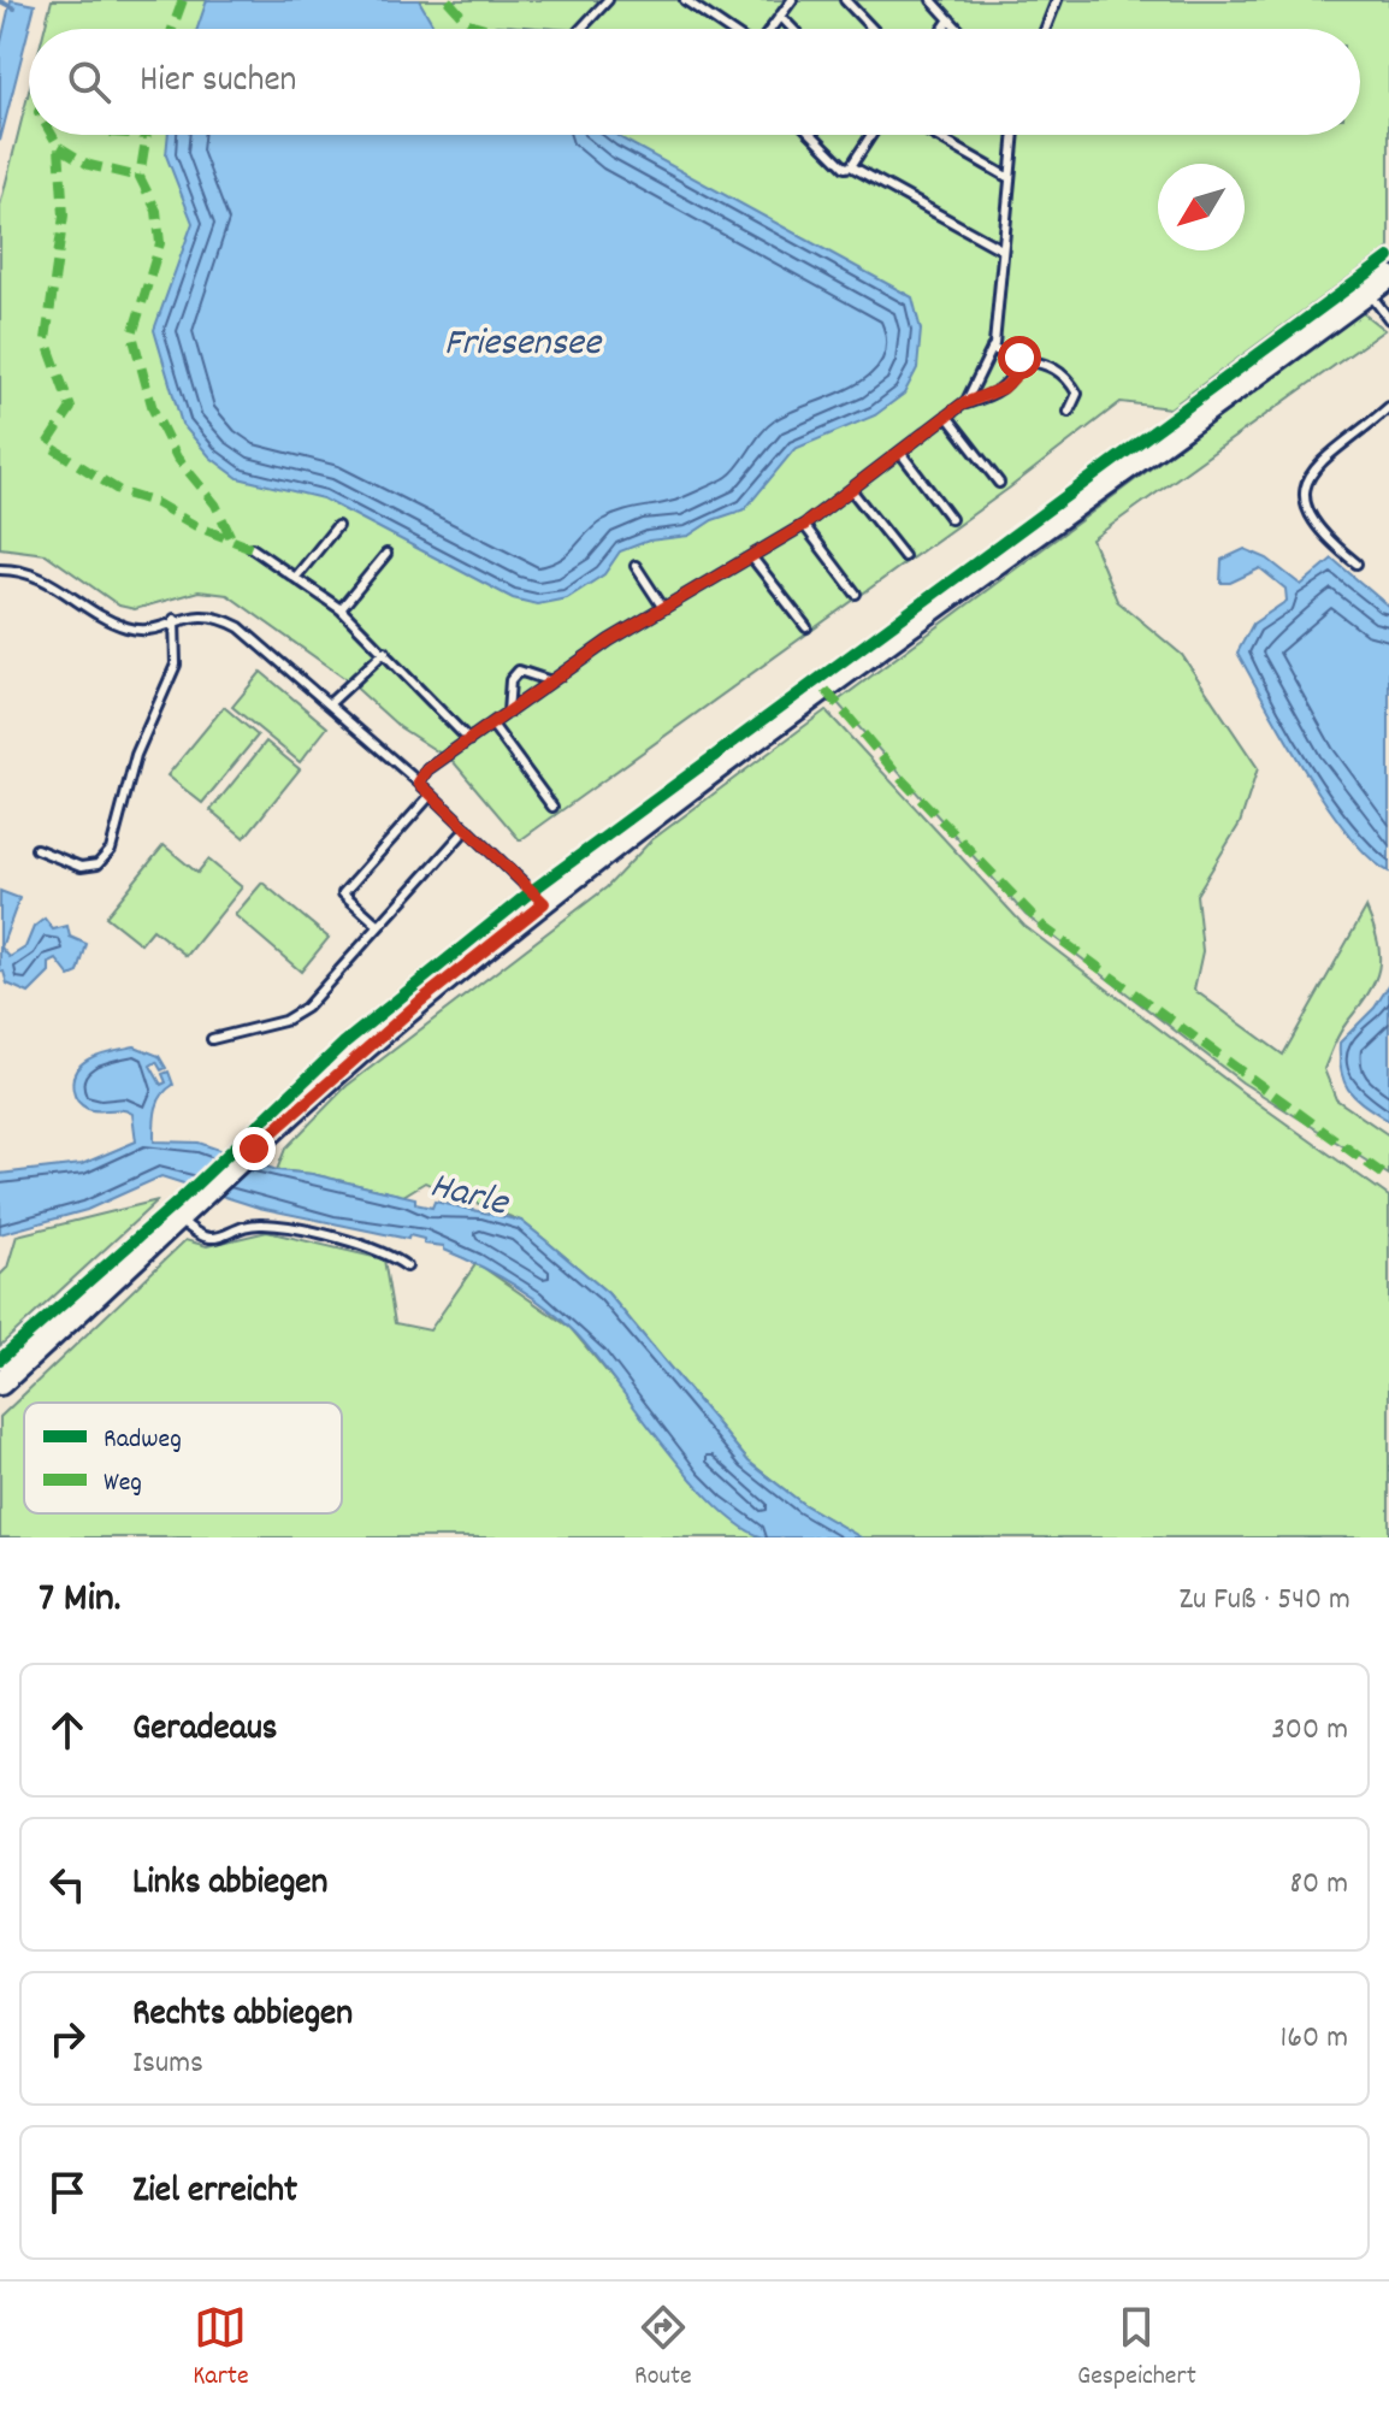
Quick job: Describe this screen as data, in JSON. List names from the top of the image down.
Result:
{
  "water": ["Friesensee", "Harle"],
  "legend": ["Radweg", "Weg"],
  "north": "bottom left",
  "page": {
    "search": "Hier suchen",
    "heading": ["7 Min.", "Zu Fuß · 540 m"],
    "list": [
      ["Geradeaus", "300 m"],
      ["Links abbiegen", "80 m"],
      ["Rechts abbiegen", "Isums", "160 m"],
      "Ziel erreicht"
    ],
    "nav": ["Karte", "Route", "Gespeichert"]
  }
}
